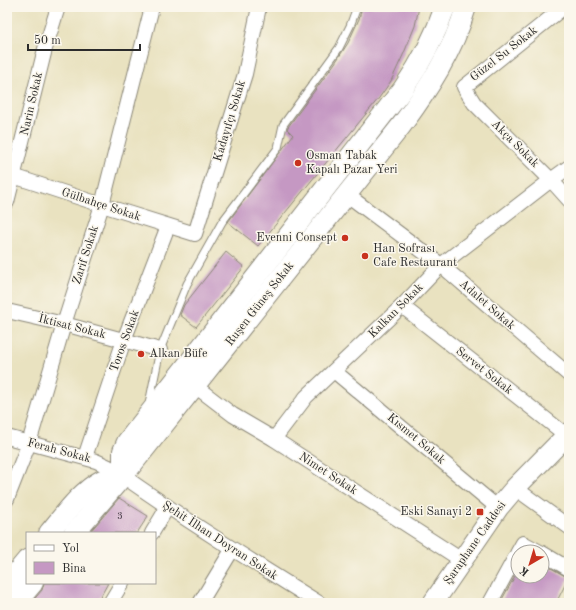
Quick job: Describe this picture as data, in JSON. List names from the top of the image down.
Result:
{
  "streets": {
    "street": [
      "Güzel Su Sokak",
      "Narin Sokak",
      "Kadayıfçı Sokak",
      "Akça Sokak",
      "Gülbahçe Sokak",
      "Zarif Sokak",
      "Ruşen Güneş Sokak",
      "Adalet Sokak",
      "Kalkan Sokak",
      "İktisat Sokak",
      "Toros Sokak",
      "Servet Sokak",
      "Kısmet Sokak",
      "Ferah Sokak",
      "Nimet Sokak",
      "Şehit İlhan Doyran Sokak",
      "Şaraphane Caddesi"
    ]
  },
  "crossings": [
    ["Güzel Su Sokak", "Akça Sokak"],
    ["Narin Sokak", "Gülbahçe Sokak"],
    ["Kadayıfçı Sokak", "Gülbahçe Sokak"],
    ["Akça Sokak", "Kalkan Sokak"],
    ["Gülbahçe Sokak", "Zarif Sokak"],
    ["Gülbahçe Sokak", "Toros Sokak"],
    ["Zarif Sokak", "İktisat Sokak"],
    ["Zarif Sokak", "Ferah Sokak"],
    ["Ruşen Güneş Sokak", "Adalet Sokak"],
    ["Ruşen Güneş Sokak", "Ferah Sokak"],
    ["Ruşen Güneş Sokak", "Nimet Sokak"],
    ["Ruşen Güneş Sokak", "Şehit İlhan Doyran Sokak"],
    ["Adalet Sokak", "Kalkan Sokak"],
    ["Kalkan Sokak", "Servet Sokak"],
    ["Kalkan Sokak", "Kısmet Sokak"],
    ["Kalkan Sokak", "Nimet Sokak"],
    ["İktisat Sokak", "Toros Sokak"],
    ["Toros Sokak", "Ferah Sokak"],
    ["Servet Sokak", "Şaraphane Caddesi"],
    ["Kısmet Sokak", "Şaraphane Caddesi"],
    ["Ferah Sokak", "Şehit İlhan Doyran Sokak"],
    ["Nimet Sokak", "Şaraphane Caddesi"]
  ],
  "places": {
    "other": [
      "Osman Tabak Kapalı Pazar Yeri",
      "Evenni Consept",
      "Han Sofrası Cafe Restaurant",
      "Alkan Büfe"
    ],
    "transit": ["Eski Sanayi 2"]
  },
  "house_numbers": ["3"],
  "legend": ["Yol", "Bina"],
  "scale_bar": "50 m",
  "north": "bottom left"
}
